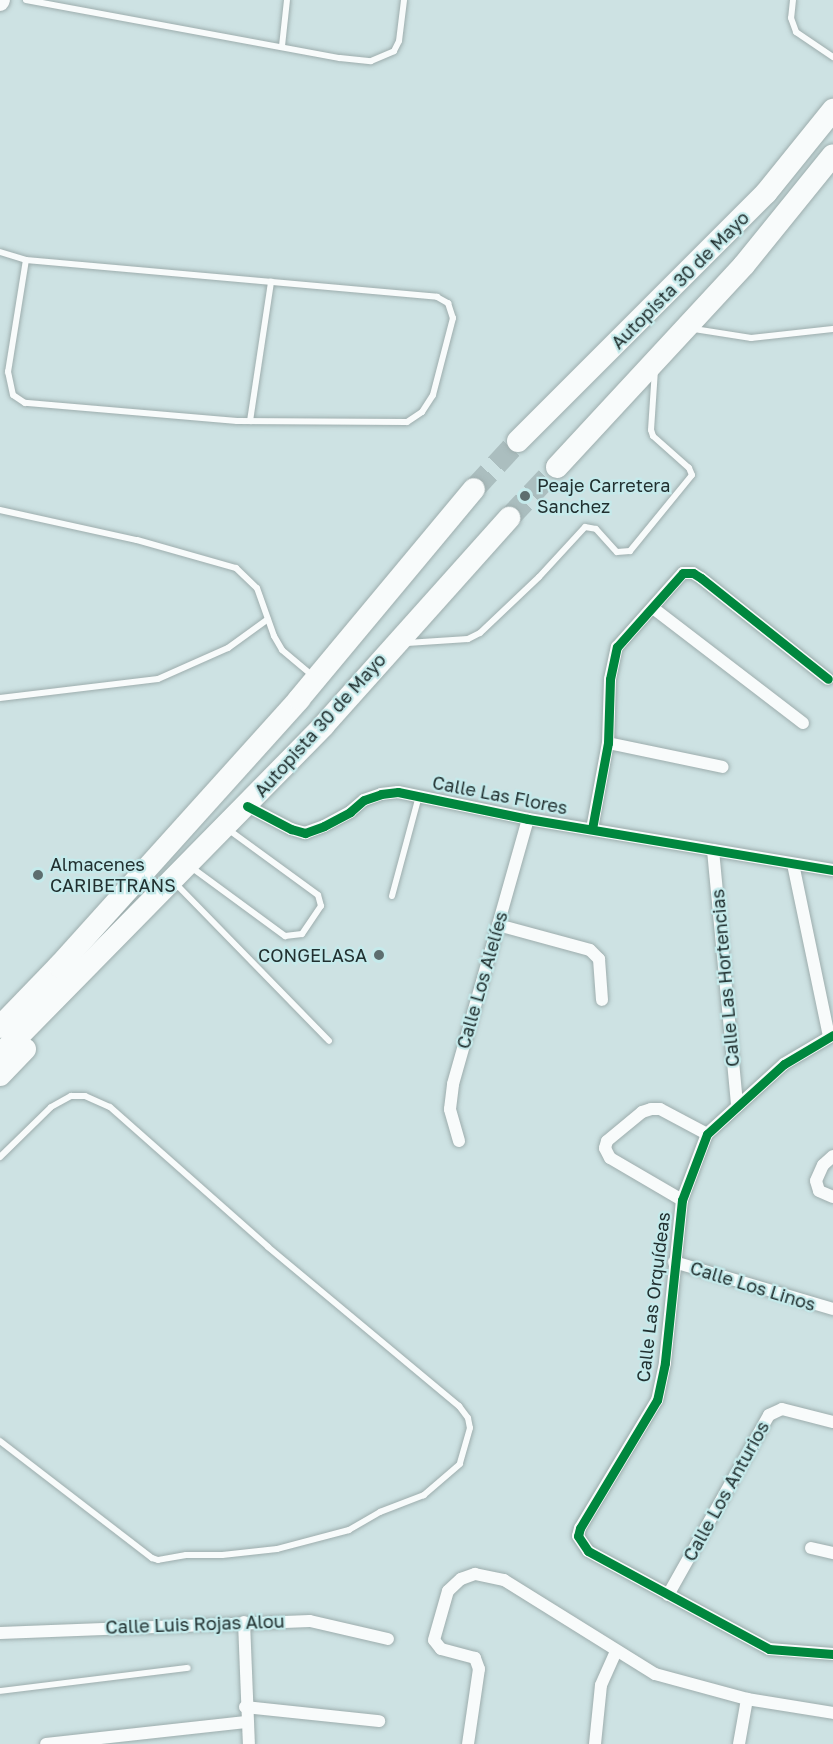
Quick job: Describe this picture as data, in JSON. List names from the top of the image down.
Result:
{
  "streets": {
    "highway": ["Autopista 30 de Mayo"],
    "street": [
      "Calle Las Flores",
      "Calle Las Hortencias",
      "Calle Los Alelíes",
      "Calle Los Linos",
      "Calle Las Orquídeas",
      "Calle Los Anturios",
      "Calle Luis Rojas Alou"
    ]
  },
  "crossings": [
    ["Autopista 30 de Mayo", "Calle Las Flores"],
    ["Calle Las Flores", "Calle Las Hortencias"],
    ["Calle Las Flores", "Calle Los Alelíes"],
    ["Calle Las Hortencias", "Calle Las Orquídeas"],
    ["Calle Los Linos", "Calle Las Orquídeas"],
    ["Calle Las Orquídeas", "Calle Los Anturios"]
  ],
  "places": ["Peaje Carretera Sanchez", "Almacenes CARIBETRANS", "CONGELASA"]
}
